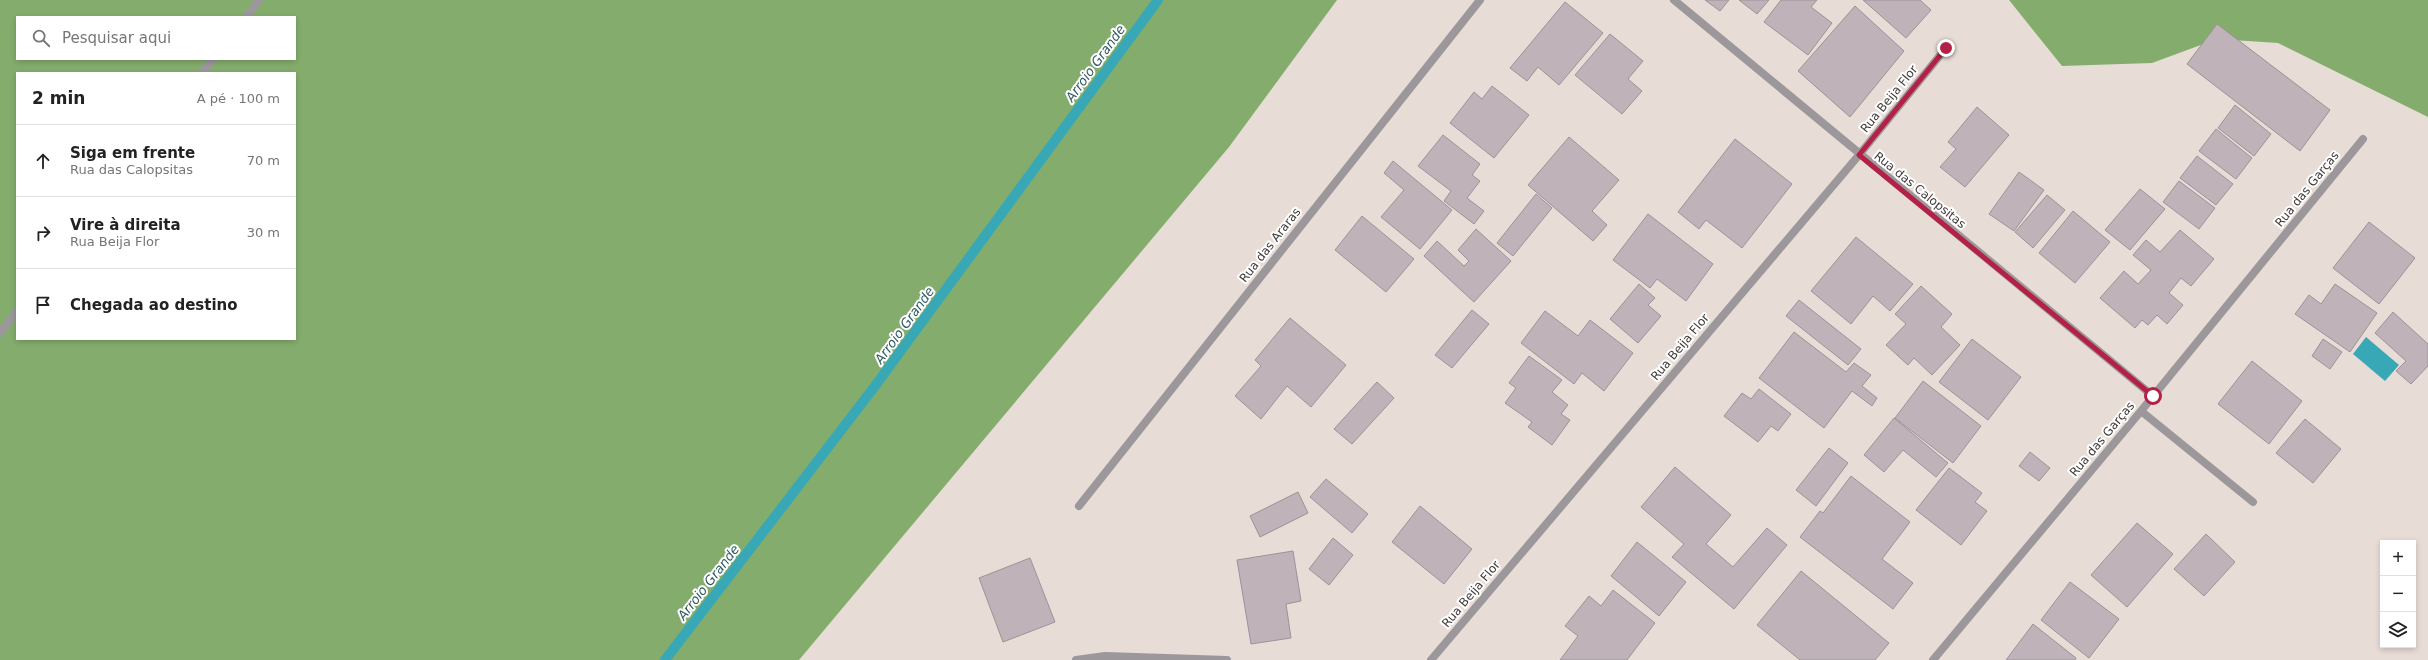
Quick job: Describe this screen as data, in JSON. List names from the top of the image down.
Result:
{
  "streets": {
    "street": [
      "Rua Beija Flor",
      "Rua das Garças",
      "Rua das Calopsitas",
      "Rua das Araras"
    ]
  },
  "crossings": [
    ["Rua Beija Flor", "Rua das Calopsitas"],
    ["Rua das Garças", "Rua das Calopsitas"]
  ],
  "water": ["Arroio Grande"],
  "page": {
    "search": "Pesquisar aqui",
    "heading": ["2 min", "A pé · 100 m"],
    "list": [
      ["Siga em frente", "Rua das Calopsitas", "70 m"],
      ["Vire à direita", "Rua Beija Flor", "30 m"],
      "Chegada ao destino"
    ],
    "map_buttons": ["+", "−"]
  }
}
